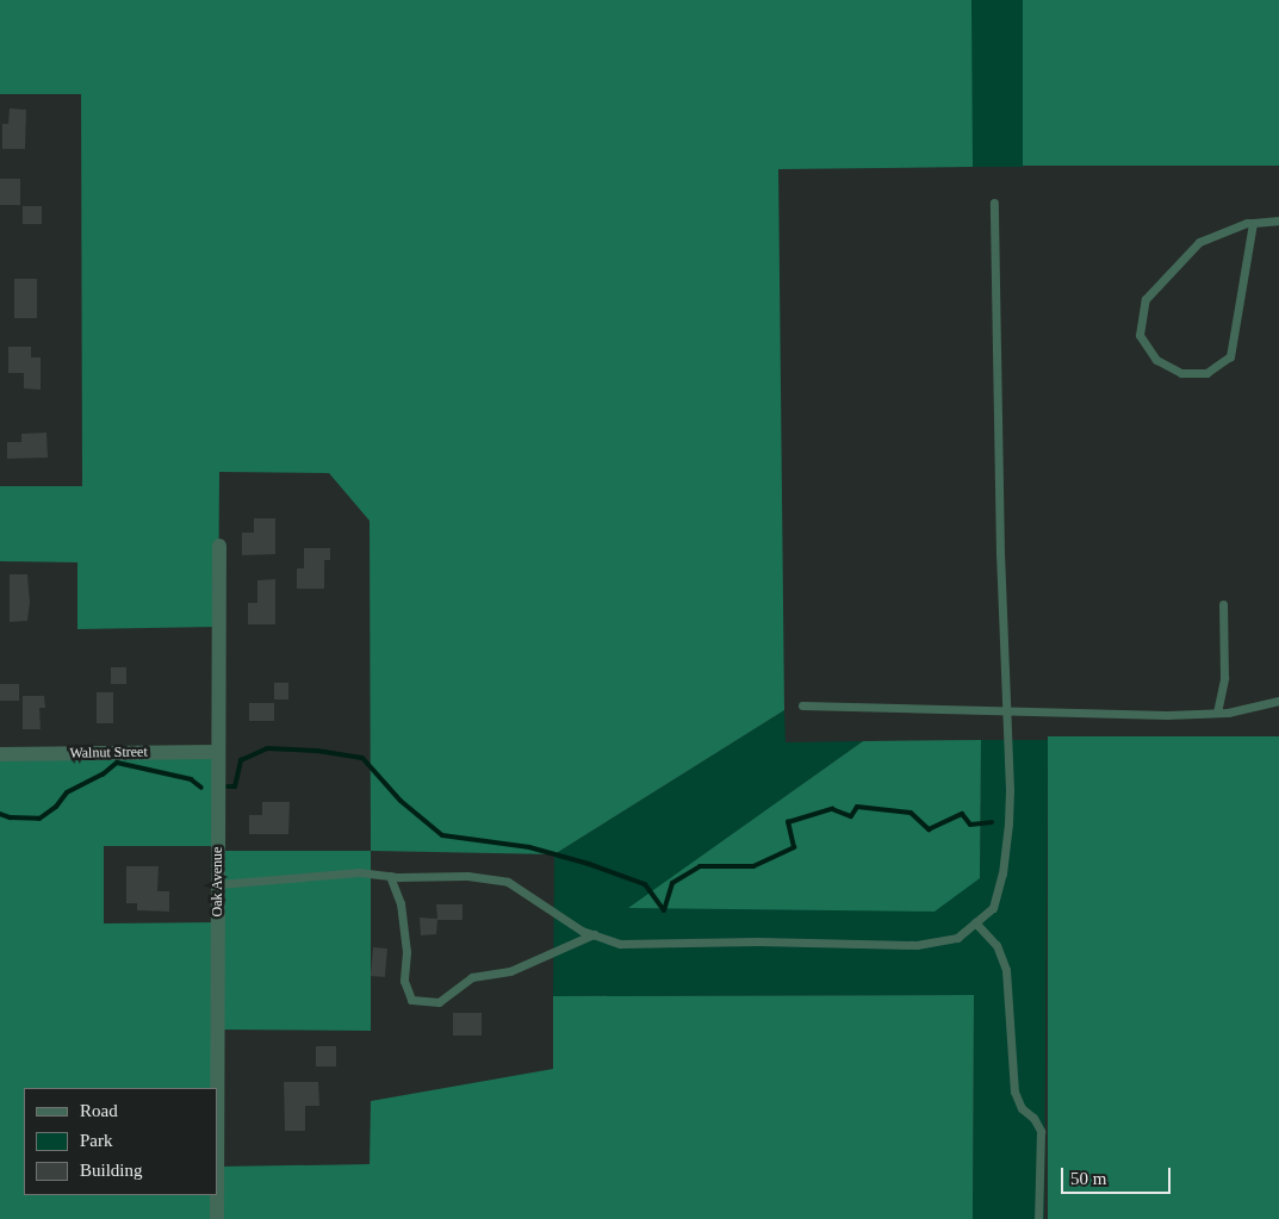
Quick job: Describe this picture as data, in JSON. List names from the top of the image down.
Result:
{
  "streets": {
    "street": ["Walnut Street", "Oak Avenue"]
  },
  "crossings": [
    ["Walnut Street", "Oak Avenue"]
  ],
  "legend": ["Road", "Park", "Building"],
  "scale_bar": "50 m"
}
